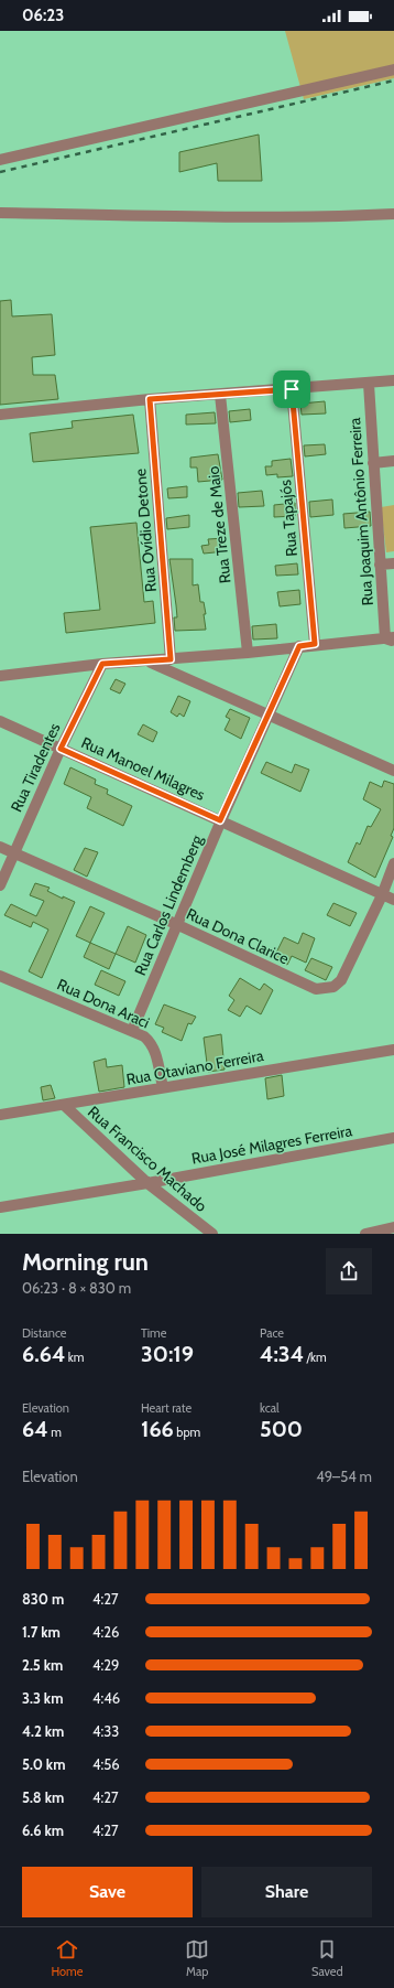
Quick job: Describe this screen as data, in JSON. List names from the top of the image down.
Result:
{
  "streets": {
    "street": [
      "Rua Joaquim Antônio Ferreira",
      "Rua Tapajós",
      "Rua Treze de Maio",
      "Rua Ovídio Detone",
      "Rua Tiradentes",
      "Rua Manoel Milagres",
      "Rua Carlos Lindemberg",
      "Rua Dona Clarice",
      "Rua Dona Araci",
      "Rua Otaviano Ferreira",
      "Rua José Milagres Ferreira",
      "Rua Francisco Machado"
    ]
  },
  "crossings": [
    ["Rua Tiradentes", "Rua Manoel Milagres"],
    ["Rua Tiradentes", "Rua Dona Clarice"],
    ["Rua Manoel Milagres", "Rua Carlos Lindemberg"],
    ["Rua Manoel Milagres", "Rua Dona Clarice"],
    ["Rua Carlos Lindemberg", "Rua Dona Clarice"],
    ["Rua Carlos Lindemberg", "Rua Dona Araci"],
    ["Rua Dona Araci", "Rua Otaviano Ferreira"],
    ["Rua Otaviano Ferreira", "Rua Francisco Machado"],
    ["Rua José Milagres Ferreira", "Rua Francisco Machado"]
  ],
  "page": {
    "status": "06:23",
    "heading": ["Morning run", "06:23 · 8 × 830 m"],
    "stats": [
      ["Distance", "6.64 km"],
      ["Time", "30:19"],
      ["Pace", "4:34 /km"],
      ["Elevation", "64 m"],
      ["Heart rate", "166 bpm"],
      ["kcal", "500"]
    ],
    "chart": ["Elevation", "49–54 m"],
    "list": [
      {
        "name": "830 m",
        "note": "4:27"
      },
      {
        "name": "1.7 km",
        "note": "4:26"
      },
      {
        "name": "2.5 km",
        "note": "4:29"
      },
      {
        "name": "3.3 km",
        "note": "4:46"
      },
      {
        "name": "4.2 km",
        "note": "4:33"
      },
      {
        "name": "5.0 km",
        "note": "4:56"
      },
      {
        "name": "5.8 km",
        "note": "4:27"
      },
      {
        "name": "6.6 km",
        "note": "4:27"
      }
    ],
    "buttons": ["Save", "Share"],
    "tabs": ["Home", "Map", "Saved"]
  }
}
